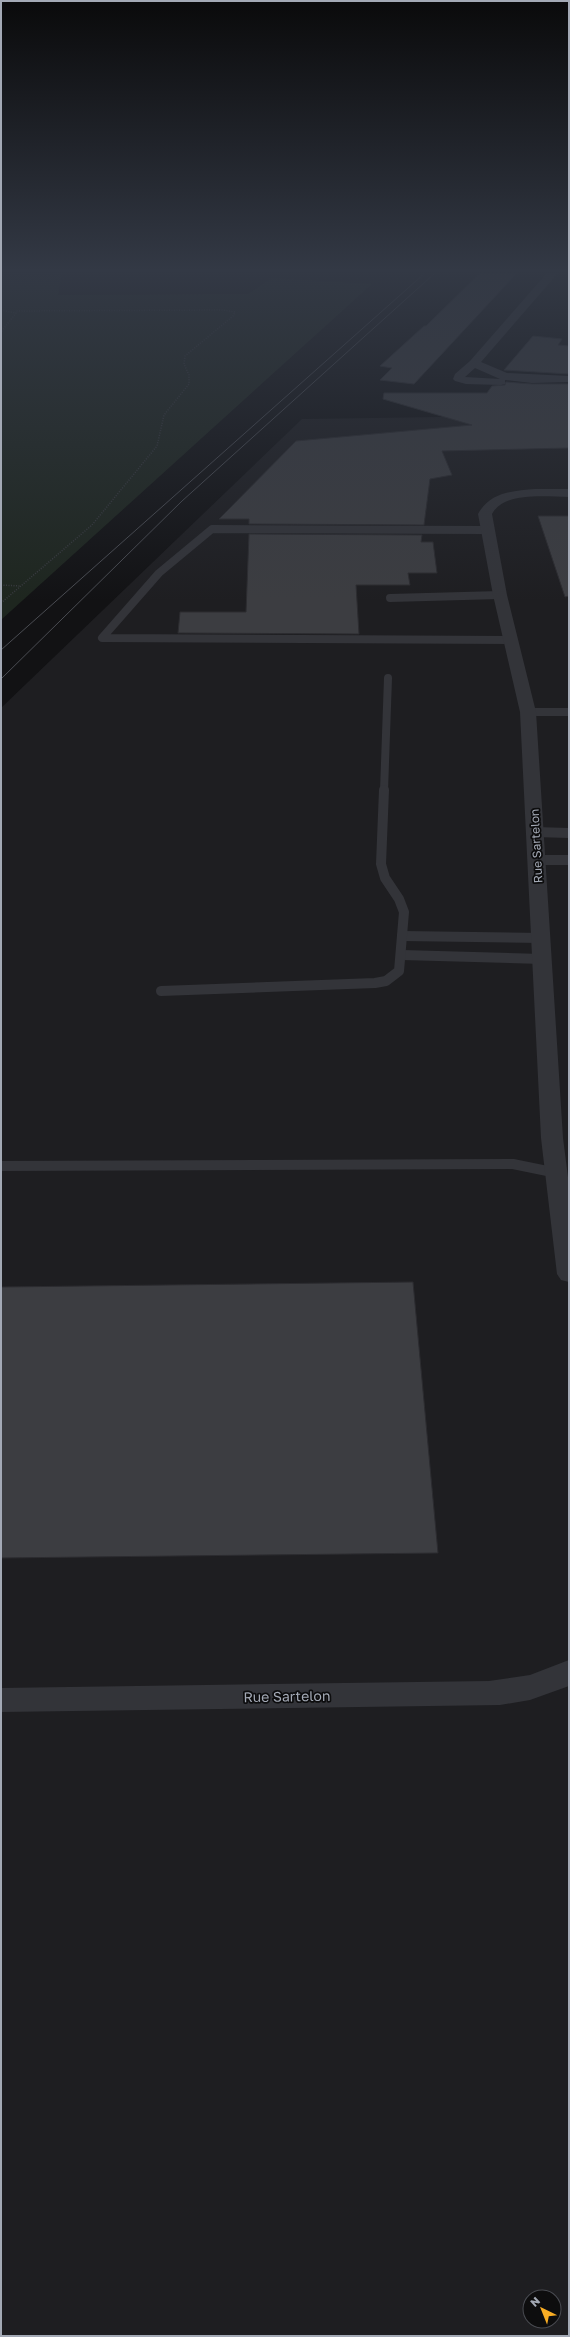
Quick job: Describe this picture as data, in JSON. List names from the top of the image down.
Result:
{
  "streets": {
    "street": ["Rue Sartelon"]
  },
  "north": "top left"
}
